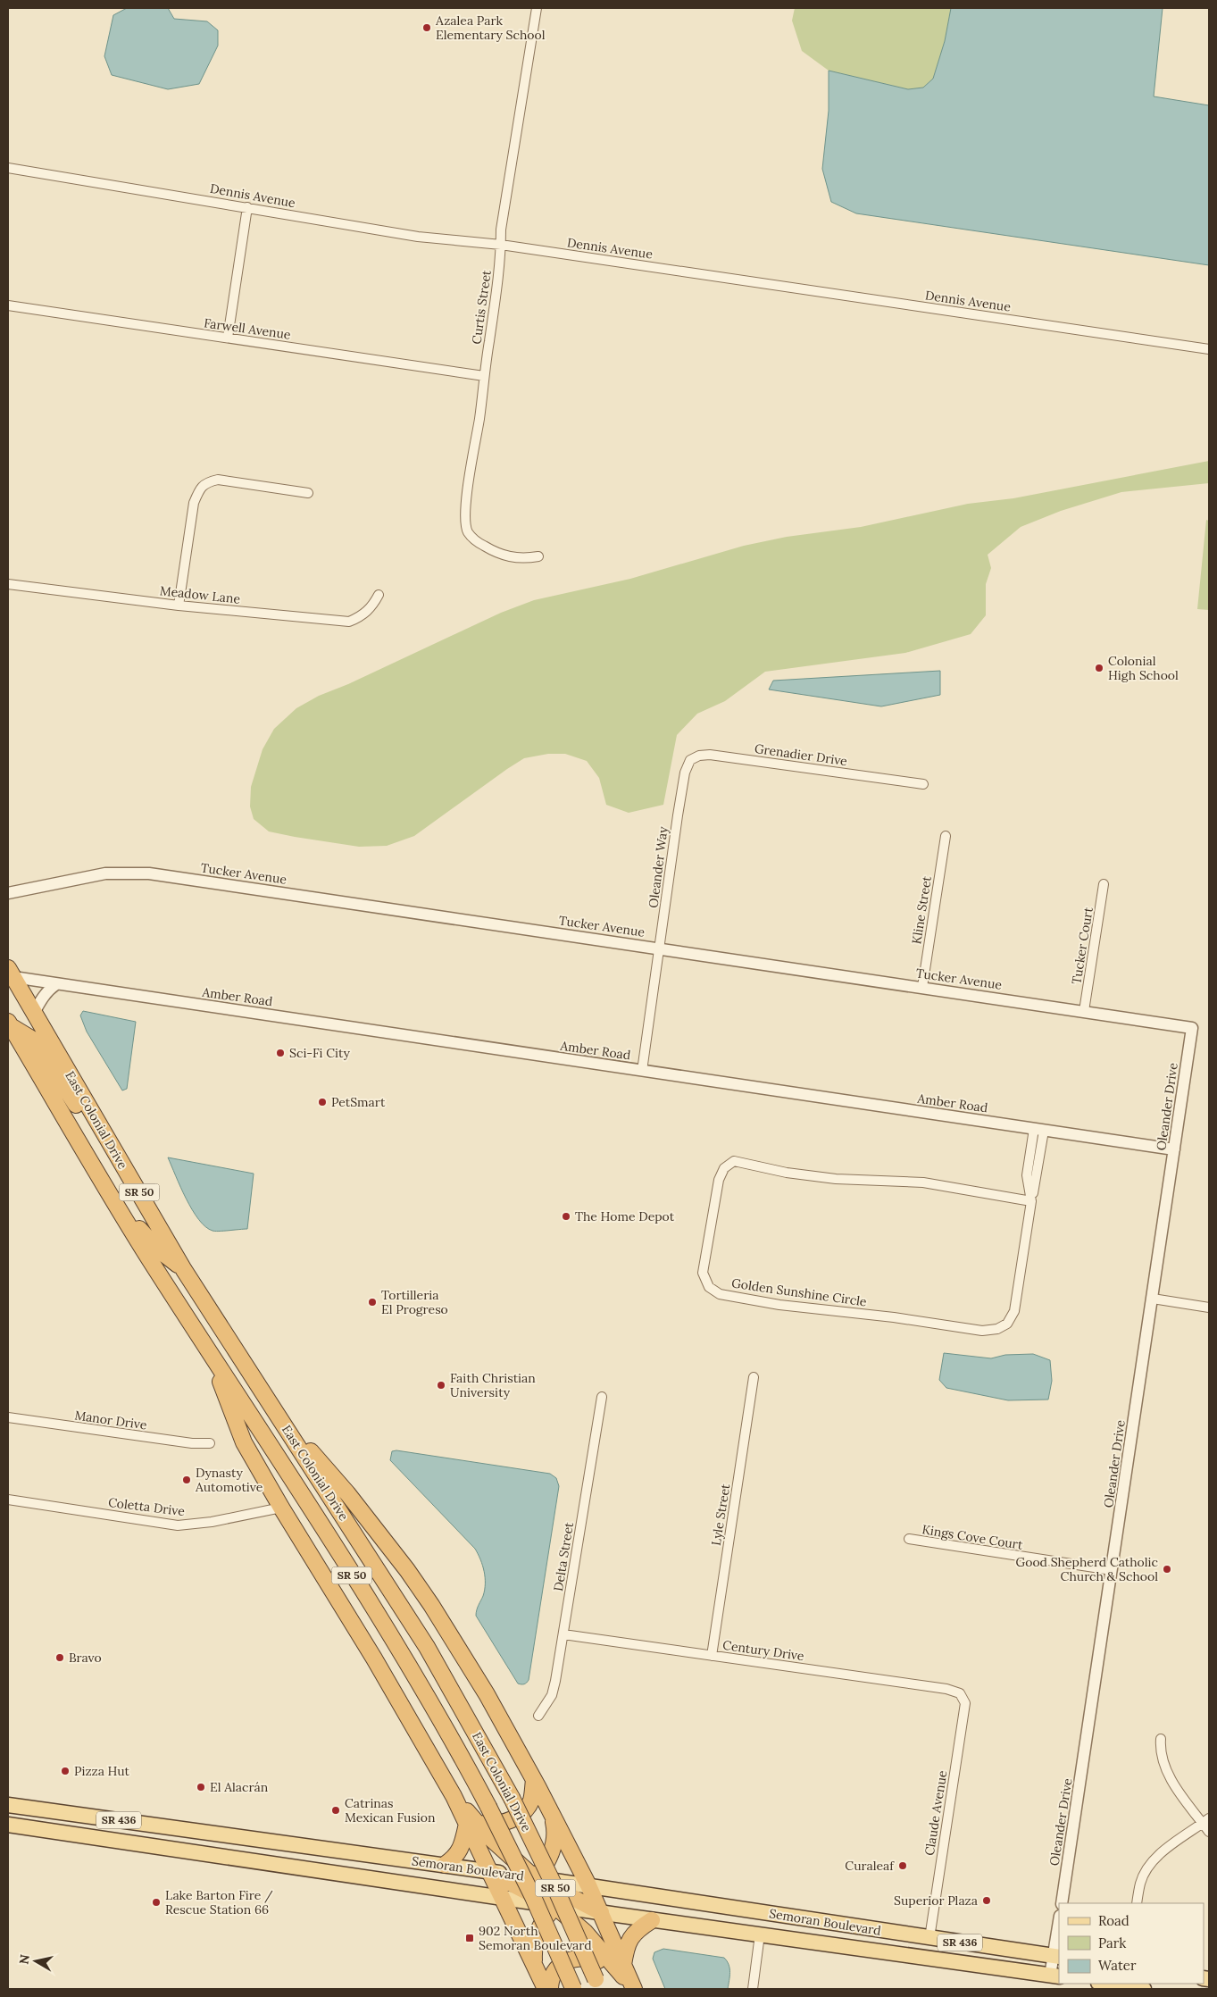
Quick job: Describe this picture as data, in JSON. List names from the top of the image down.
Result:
{
  "streets": {
    "highway": ["East Colonial Drive", "SR 50"],
    "main road": ["SR 436", "Semoran Boulevard"],
    "street": [
      "Dennis Avenue",
      "Curtis Street",
      "Farwell Avenue",
      "Meadow Lane",
      "Grenadier Drive",
      "Oleander Way",
      "Tucker Avenue",
      "Kline Street",
      "Tucker Court",
      "Amber Road",
      "Oleander Drive",
      "Golden Sunshine Circle",
      "Manor Drive",
      "Coletta Drive",
      "Lyle Street",
      "Kings Cove Court",
      "Delta Street",
      "Century Drive",
      "Claude Avenue"
    ]
  },
  "crossings": [
    ["Dennis Avenue", "Curtis Street"],
    ["Curtis Street", "Farwell Avenue"],
    ["Grenadier Drive", "Oleander Way"],
    ["Oleander Way", "Tucker Avenue"],
    ["Oleander Way", "Amber Road"],
    ["Tucker Avenue", "Kline Street"],
    ["Tucker Avenue", "Tucker Court"],
    ["Tucker Avenue", "Oleander Drive"],
    ["Amber Road", "Oleander Drive"],
    ["Amber Road", "East Colonial Drive"],
    ["Amber Road", "Golden Sunshine Circle"],
    ["Oleander Drive", "Kings Cove Court"],
    ["Lyle Street", "Century Drive"],
    ["Delta Street", "Century Drive"],
    ["Century Drive", "Claude Avenue"],
    ["Claude Avenue", "Semoran Boulevard"]
  ],
  "places": {
    "other": [
      "Azalea Park Elementary School",
      "Colonial High School",
      "Sci-Fi City",
      "PetSmart",
      "The Home Depot",
      "Tortilleria El Progreso",
      "Faith Christian University",
      "Dynasty Automotive",
      "Good Shepherd Catholic Church & School",
      "Bravo",
      "Pizza Hut",
      "El Alacrán",
      "Catrinas Mexican Fusion",
      "Curaleaf",
      "Superior Plaza",
      "Lake Barton Fire / Rescue Station 66"
    ],
    "transit": ["902 North Semoran Boulevard"]
  },
  "legend": ["Road", "Park", "Water"],
  "north": "left"
}
